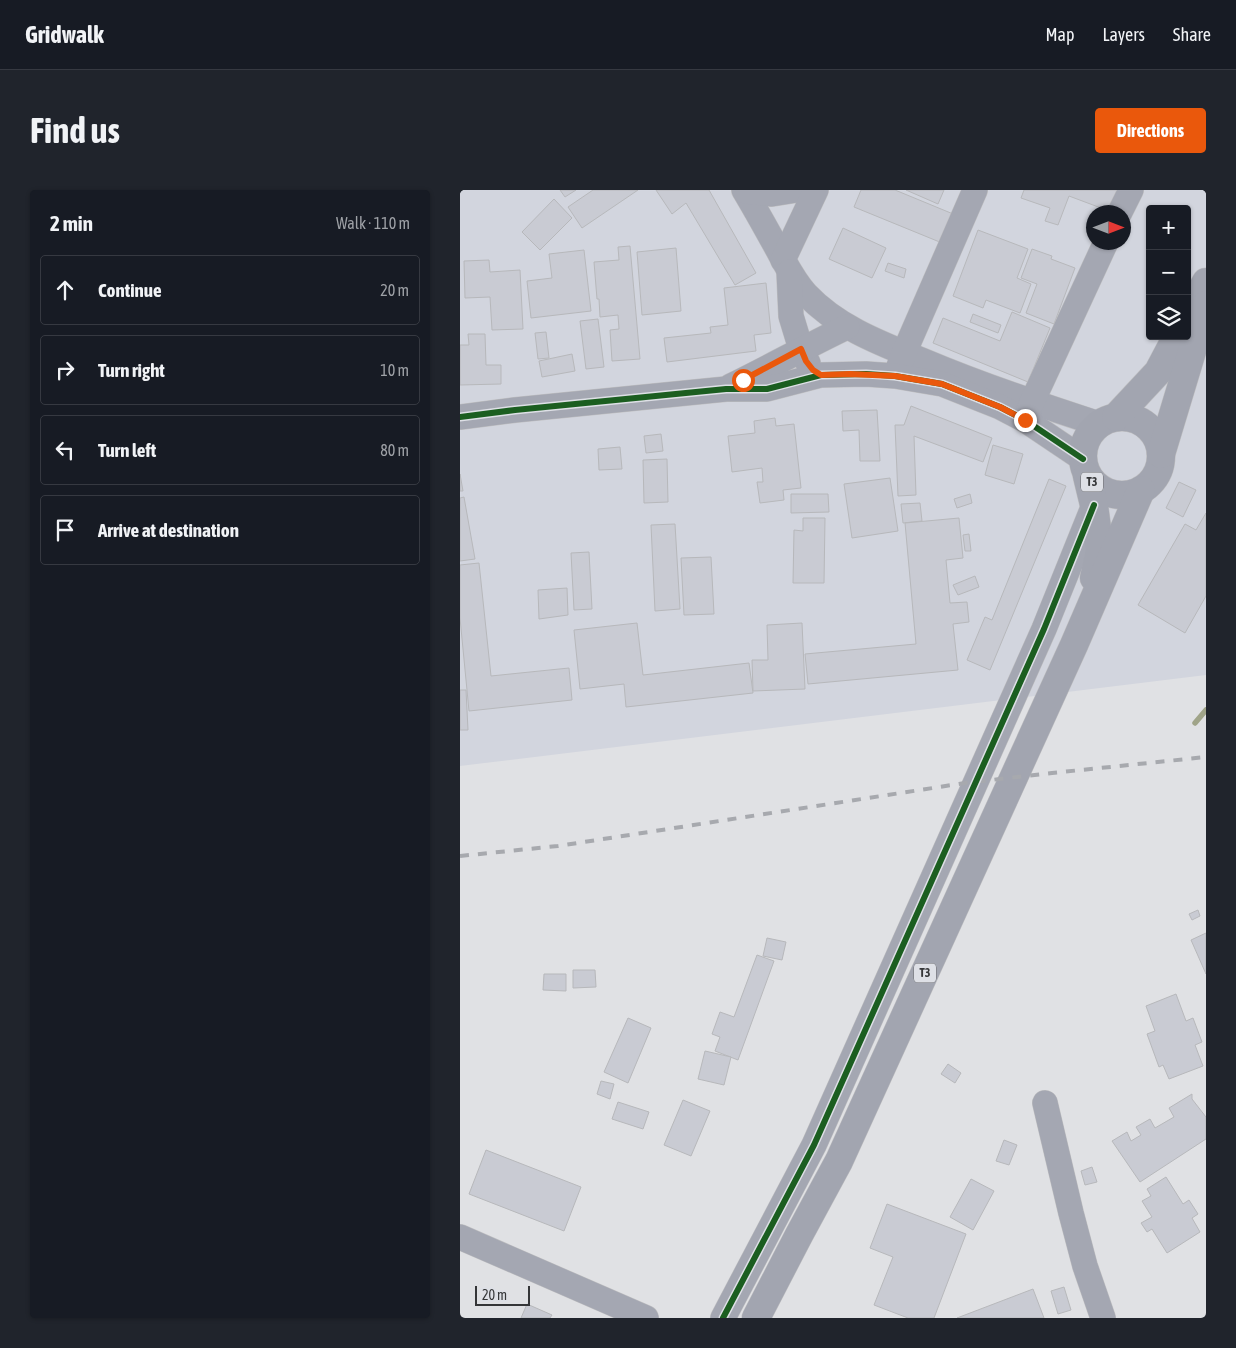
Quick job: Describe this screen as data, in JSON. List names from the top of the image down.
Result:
{
  "streets": {
    "highway": ["T3"]
  },
  "scale_bar": "20 m",
  "north": "right",
  "page": {
    "header": "Gridwalk",
    "nav": ["Map", "Layers", "Share"],
    "buttons": "Directions",
    "title": "Find us",
    "heading": ["2 min", "Walk · 110 m"],
    "map_buttons": ["+", "−"],
    "list": [
      ["Continue", "20 m"],
      ["Turn right", "10 m"],
      ["Turn left", "80 m"],
      "Arrive at destination"
    ],
    "scale": "20 m"
  }
}
